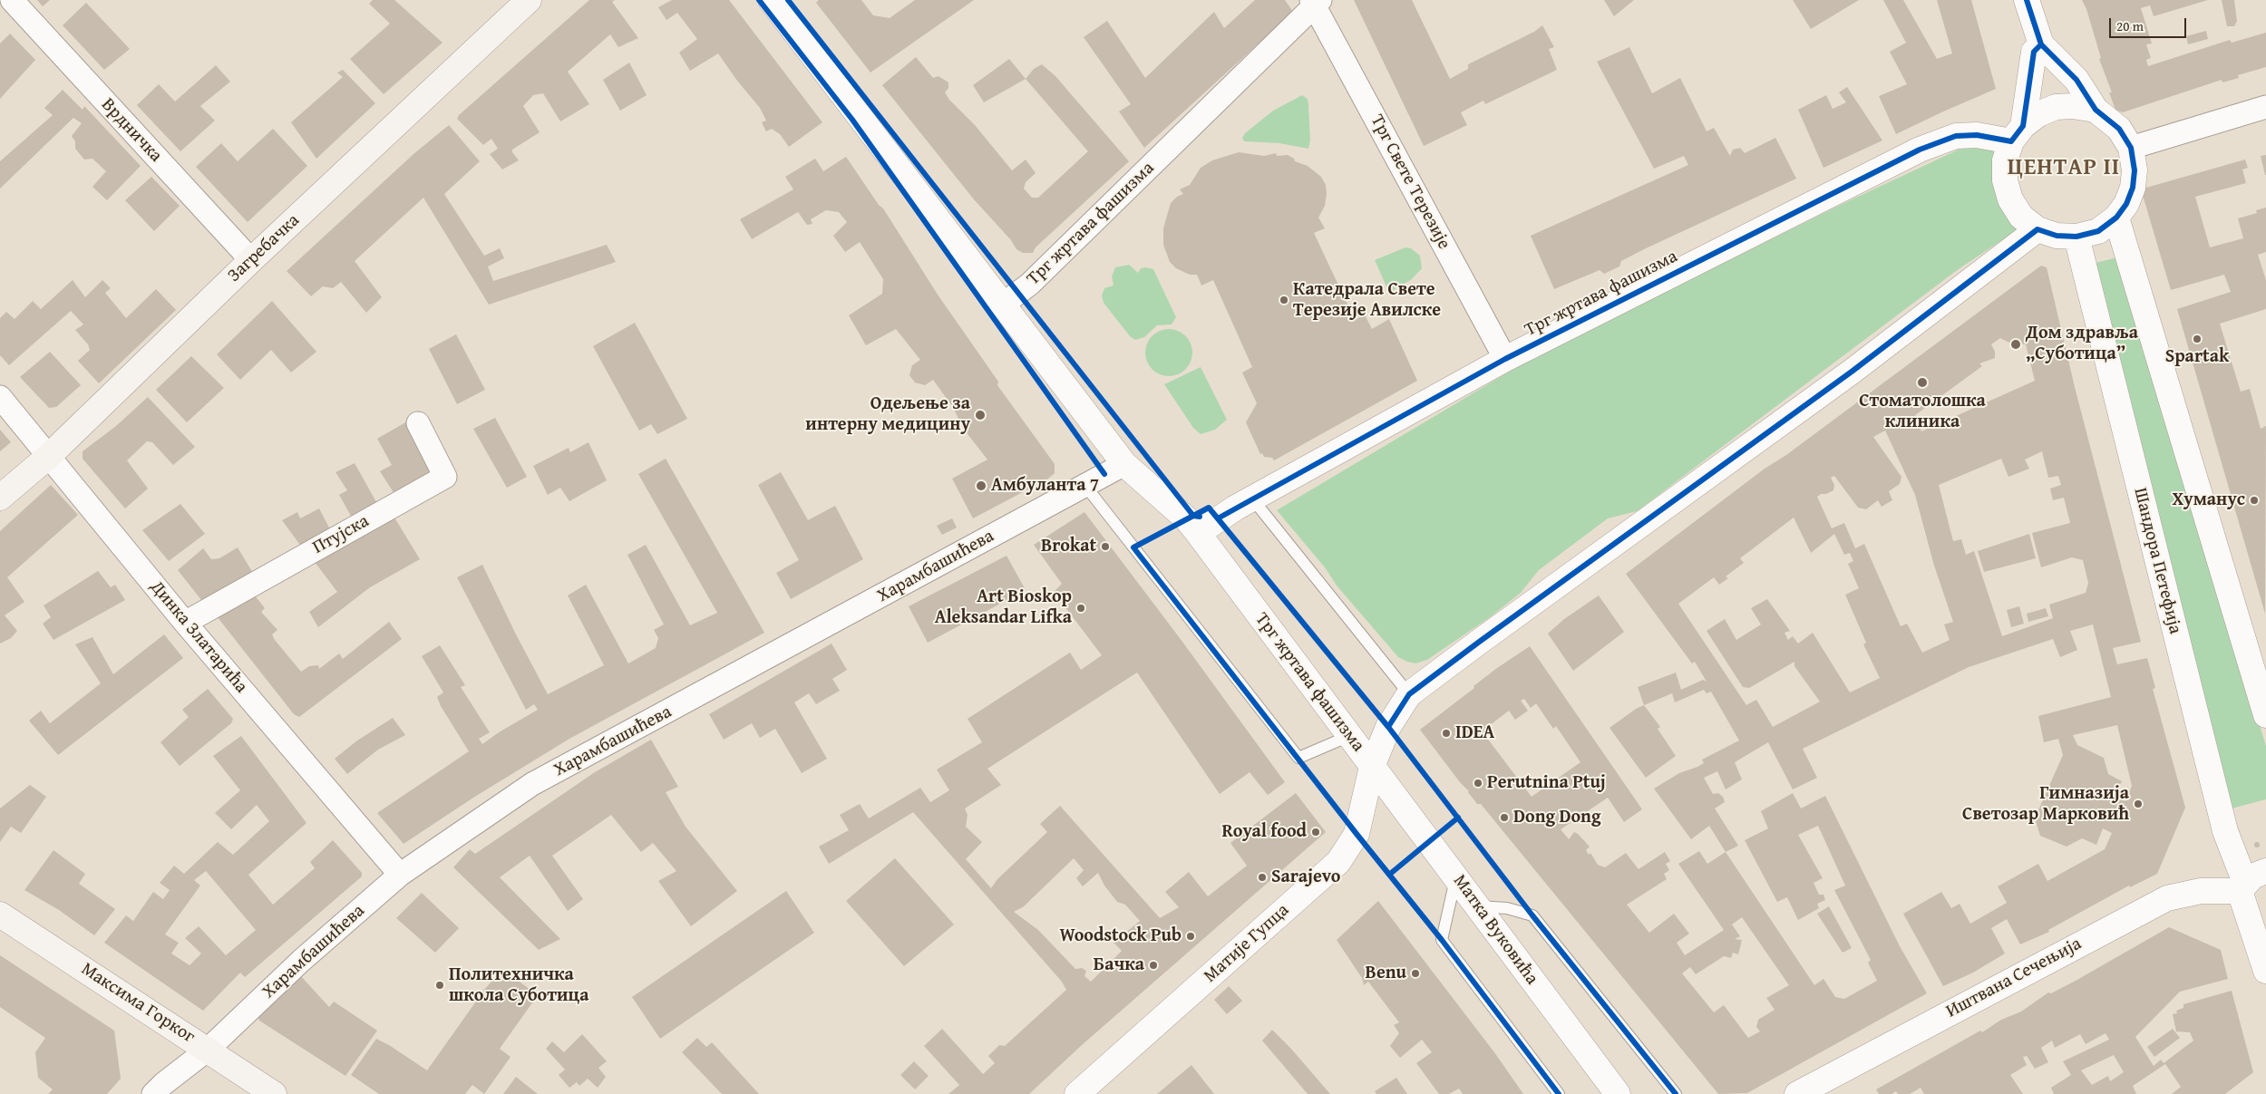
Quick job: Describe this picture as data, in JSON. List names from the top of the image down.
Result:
{
  "streets": {
    "main road": ["Загребачка", "Максима Горког"],
    "street": [
      "Врдничка",
      "Трг Свете Терезије",
      "Трг жртава фашизма",
      "Птујска",
      "Шандора Петефија",
      "Харамбашићева",
      "Динка Златарића",
      "Матка Вуковића",
      "Матије Гупца",
      "Иштвана Сечењија"
    ]
  },
  "crossings": [
    ["Врдничка", "Загребачка"],
    ["Трг Свете Терезије", "Трг жртава фашизма"],
    ["Трг жртава фашизма", "Шандора Петефија"],
    ["Трг жртава фашизма", "Харамбашићева"],
    ["Трг жртава фашизма", "Матка Вуковића"],
    ["Трг жртава фашизма", "Матије Гупца"],
    ["Загребачка", "Динка Златарића"],
    ["Птујска", "Динка Златарића"],
    ["Шандора Петефија", "Иштвана Сечењија"],
    ["Харамбашићева", "Динка Златарића"],
    ["Харамбашићева", "Максима Горког"],
    ["Матка Вуковића", "Матије Гупца"]
  ],
  "districts": ["ЦЕНТАР II"],
  "places": [
    "Катедрала Свете Терезије Авилске",
    "Spartak",
    "Дом здравља „Суботица”",
    "Стоматолошка клиника",
    "Одељење за интерну медицину",
    "Амбуланта 7",
    "Хуманус",
    "Brokat",
    "Art Bioskop Aleksandar Lifka",
    "IDEA",
    "Perutnina Ptuj",
    "Гимназија Светозар Марковић",
    "Dong Dong",
    "Royal food",
    "Sarajevo",
    "Woodstock Pub",
    "Бачка",
    "Benu",
    "Политехничка школа Суботица"
  ],
  "scale_bar": "20 m"
}
